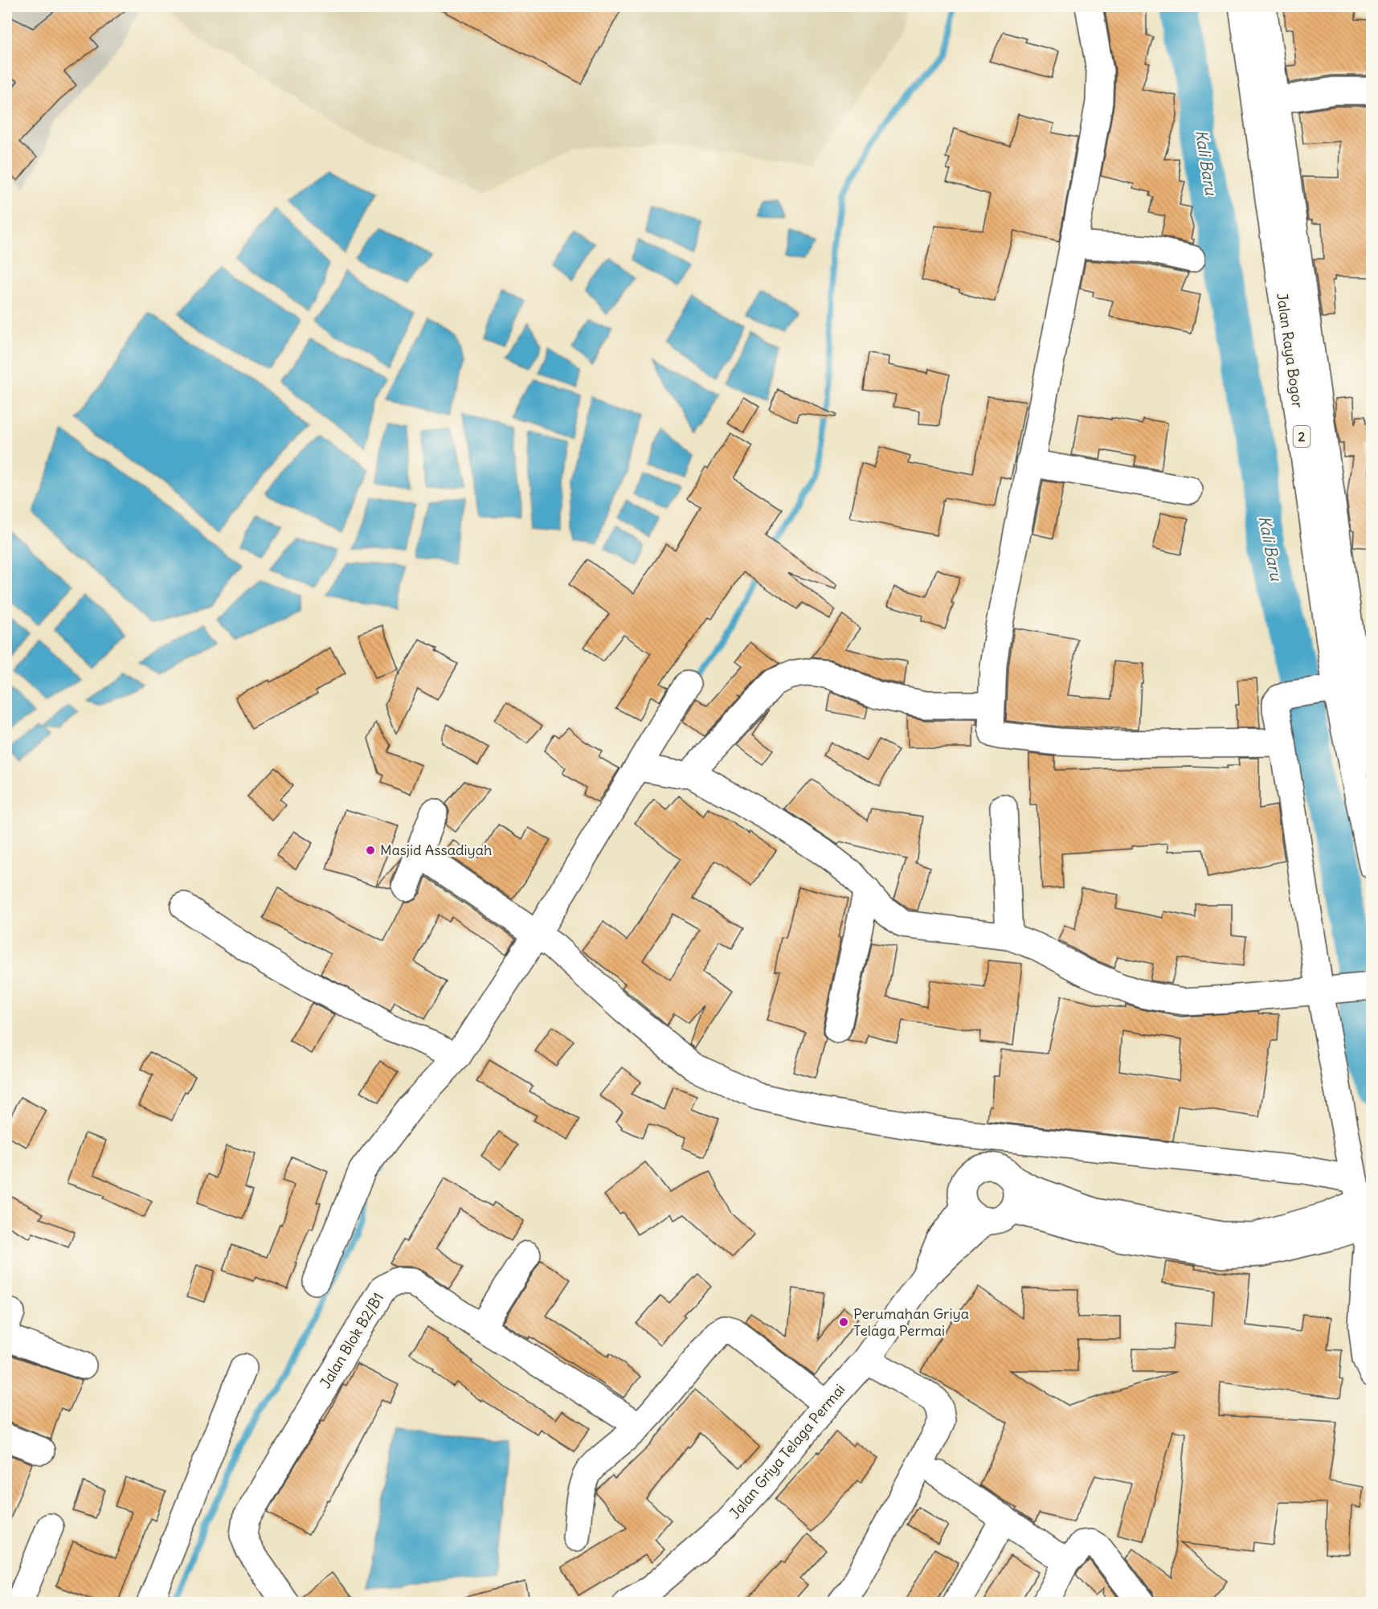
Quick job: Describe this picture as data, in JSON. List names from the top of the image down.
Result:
{
  "streets": {
    "main road": [
      "Jalan Raya Bogor",
      "2",
      "Jalan Blok B2/B1",
      "Jalan Griya Telaga Permai"
    ]
  },
  "water": ["Kali Baru"],
  "places": ["Masjid Assadiyah", "Perumahan Griya Telaga Permai"]
}
